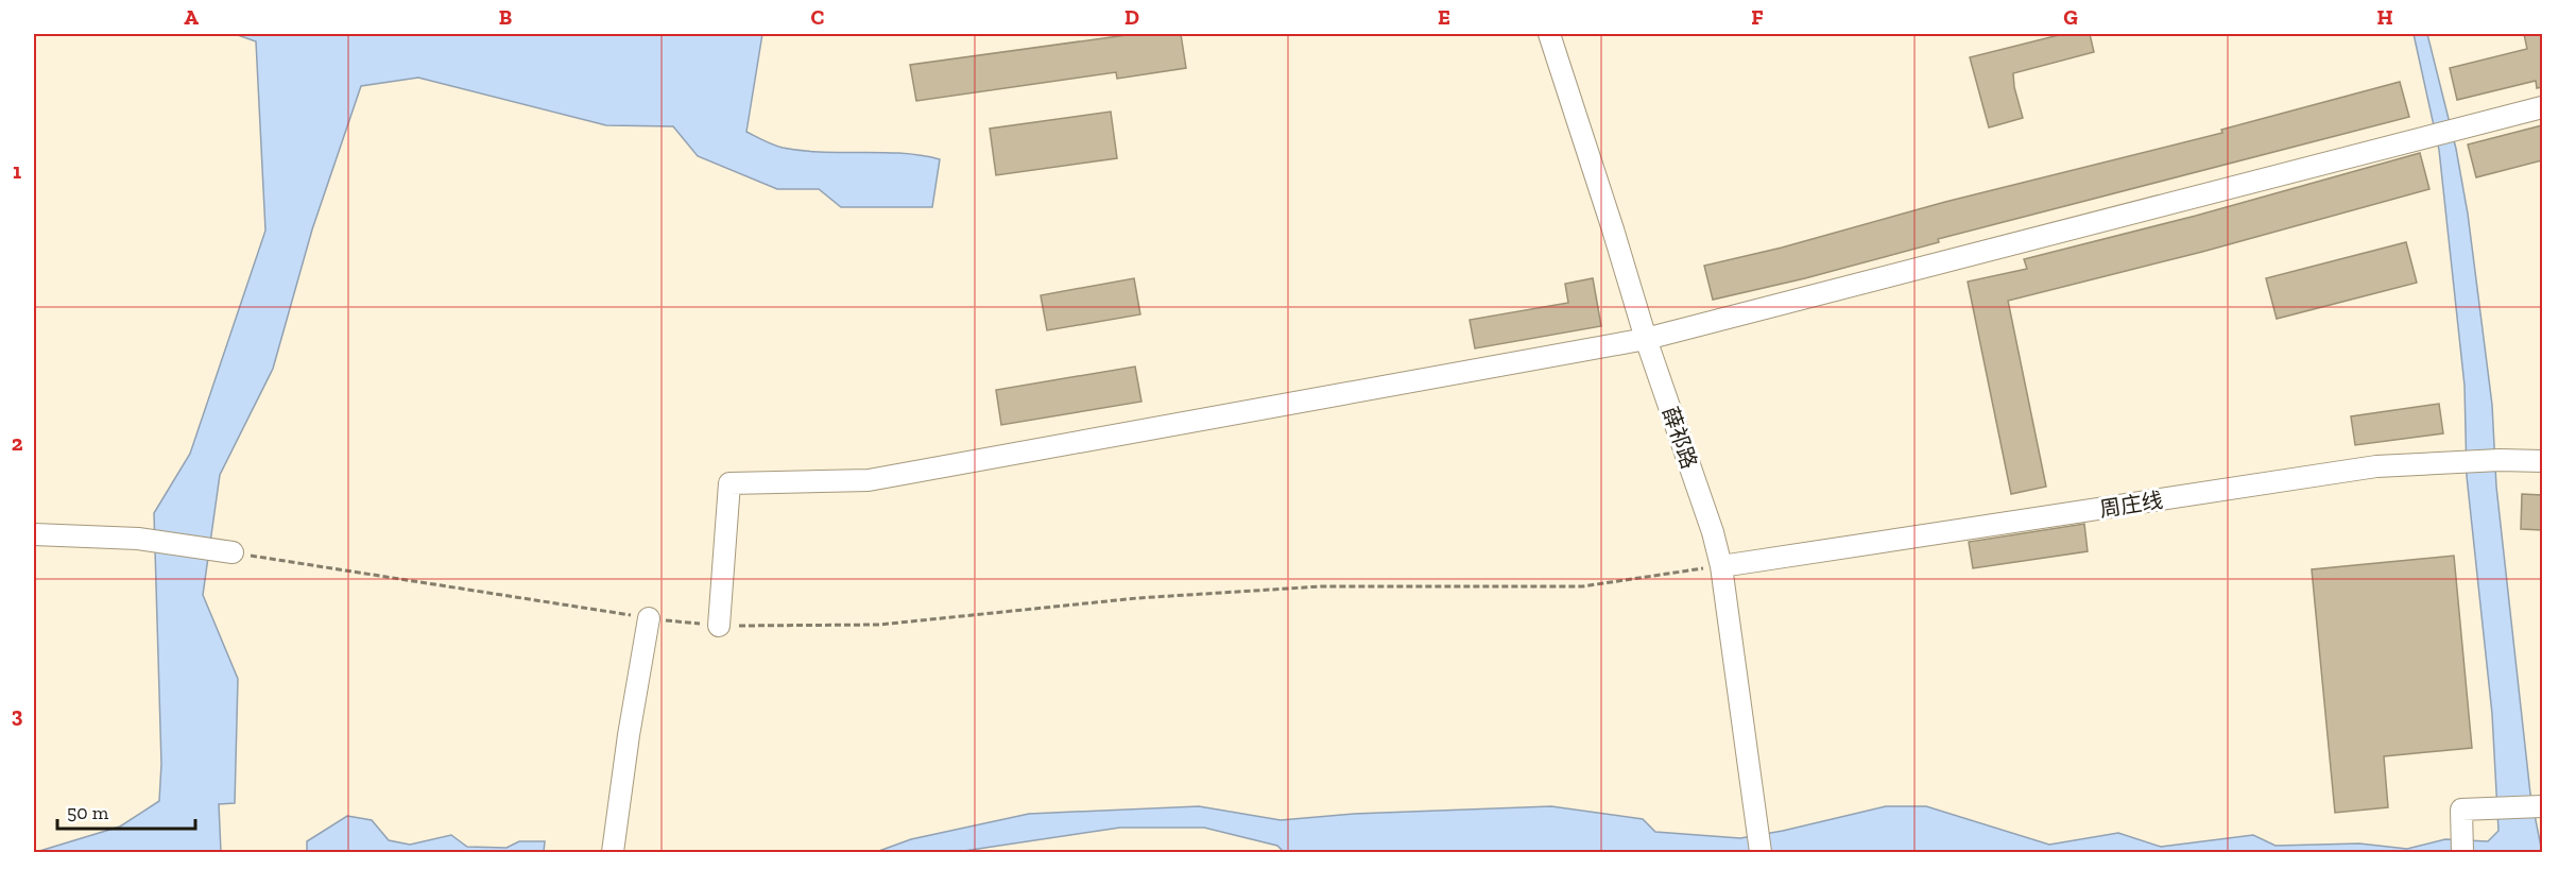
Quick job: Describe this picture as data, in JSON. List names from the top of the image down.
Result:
{
  "streets": {
    "street": ["薛祁路", "周庄线"]
  },
  "crossings": [
    ["薛祁路", "周庄线"]
  ],
  "scale_bar": "50 m",
  "grid": {
    "columns": [
      "A",
      "B",
      "C",
      "D",
      "E",
      "F",
      "G",
      "H"
    ],
    "rows": ["1", "2", "3"]
  }
}
